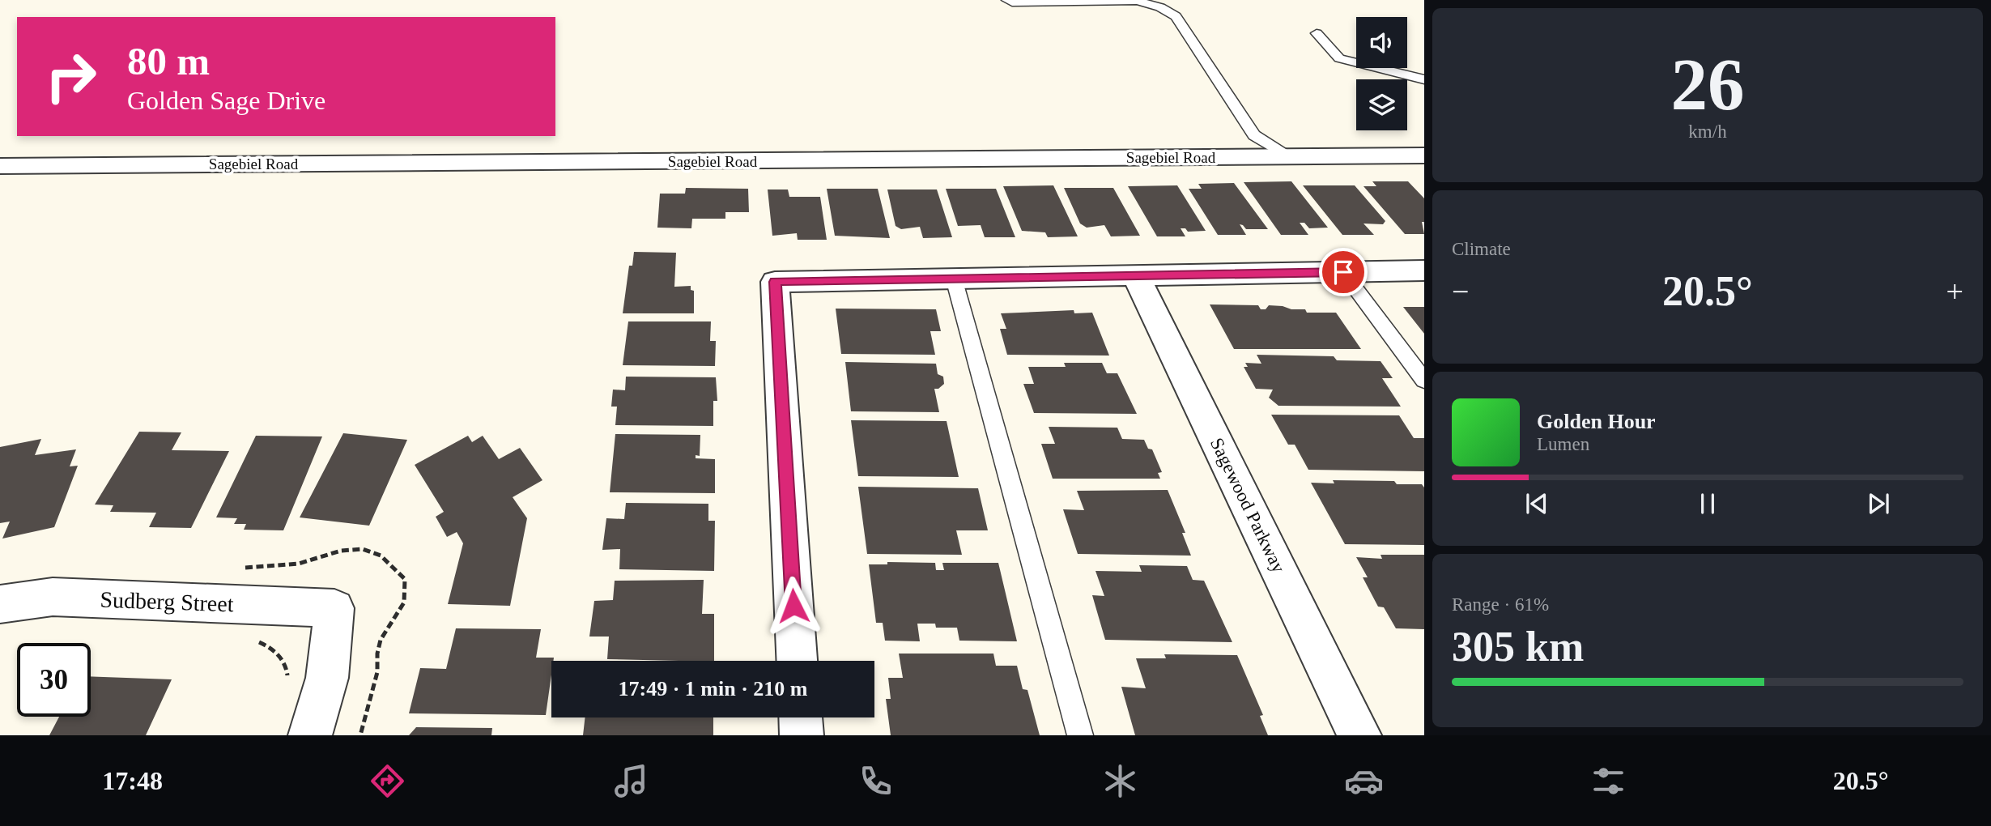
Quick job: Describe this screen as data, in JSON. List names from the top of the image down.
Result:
{
  "streets": {
    "street": ["Sagebiel Road", "Sagewood Parkway", "Sudberg Street"]
  },
  "page": {
    "tile": [
      ["26", "km/h"],
      "Climate",
      ["Range · 61%", "305 km"]
    ],
    "turn": ["80 m", "Golden Sage Drive"],
    "heat": ["−", "20.5°", "+"],
    "song": ["Golden Hour", "Lumen"],
    "limit": "30",
    "trip": "17:49 · 1 min · 210 m",
    "tabs": ["17:48", "20.5°"]
  }
}
